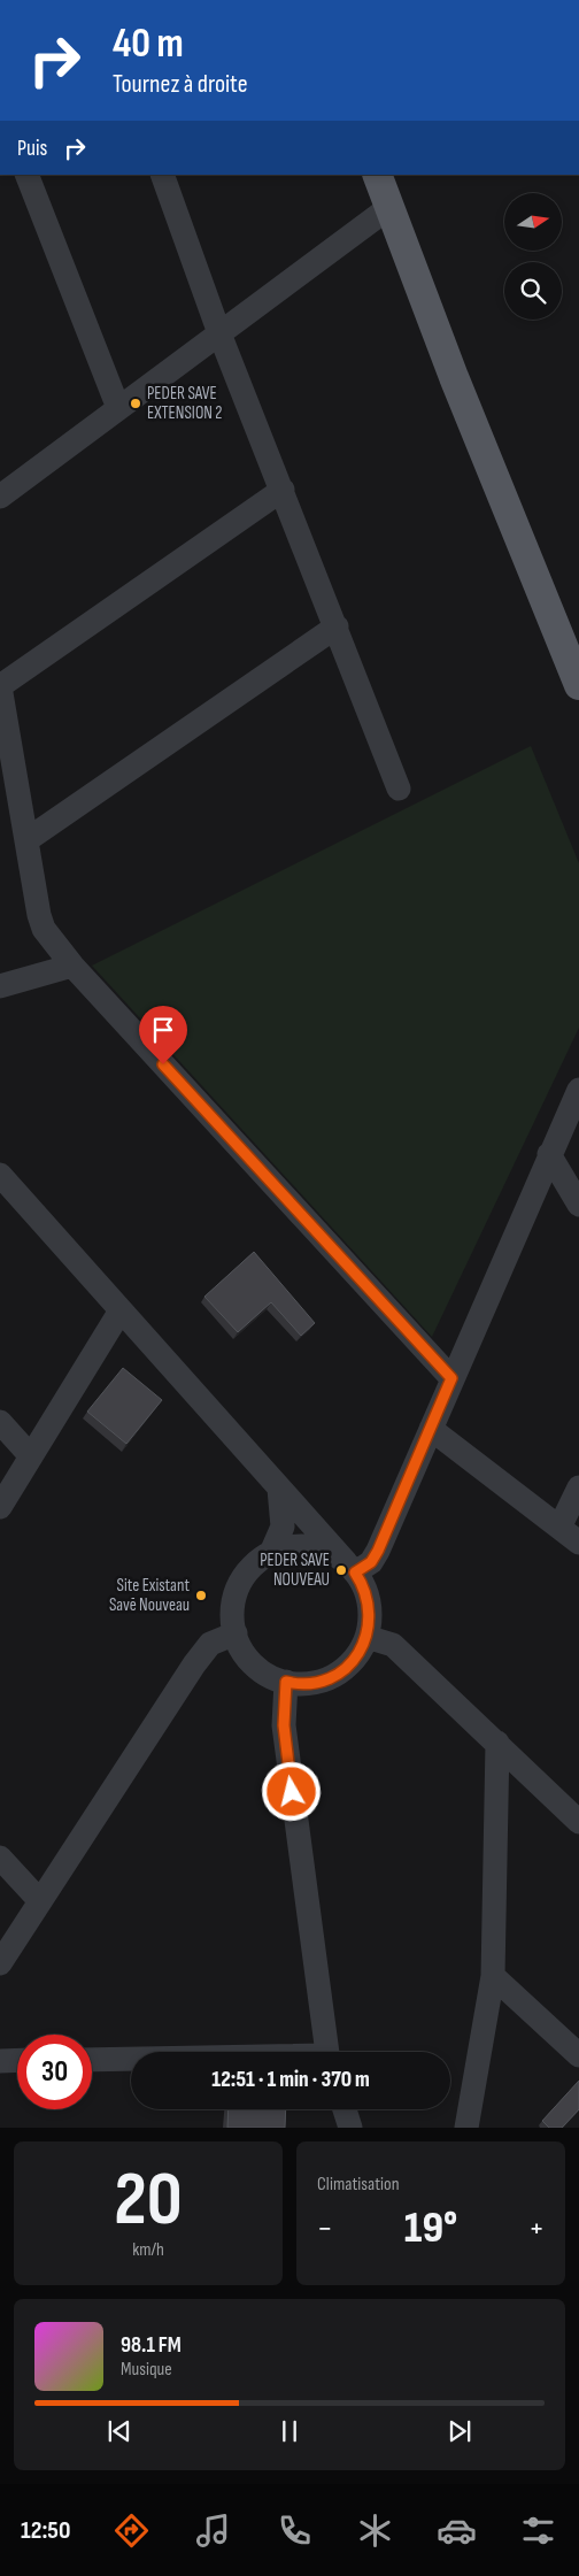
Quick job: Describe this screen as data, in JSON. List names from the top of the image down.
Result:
{
  "places": ["PEDER SAVE EXTENSION 2", "PEDER SAVE NOUVEAU", "Site Existant Savē Nouveau"],
  "north": "right",
  "page": {
    "turn": ["40 m", "Tournez à droite"],
    "then": "Puis",
    "limit": "30",
    "trip": "12:51 · 1 min · 370 m",
    "tile": [
      ["20", "km/h"],
      "Climatisation"
    ],
    "heat": ["−", "19°", "+"],
    "song": ["98.1 FM", "Musique"],
    "tabs": "12:50"
  }
}
